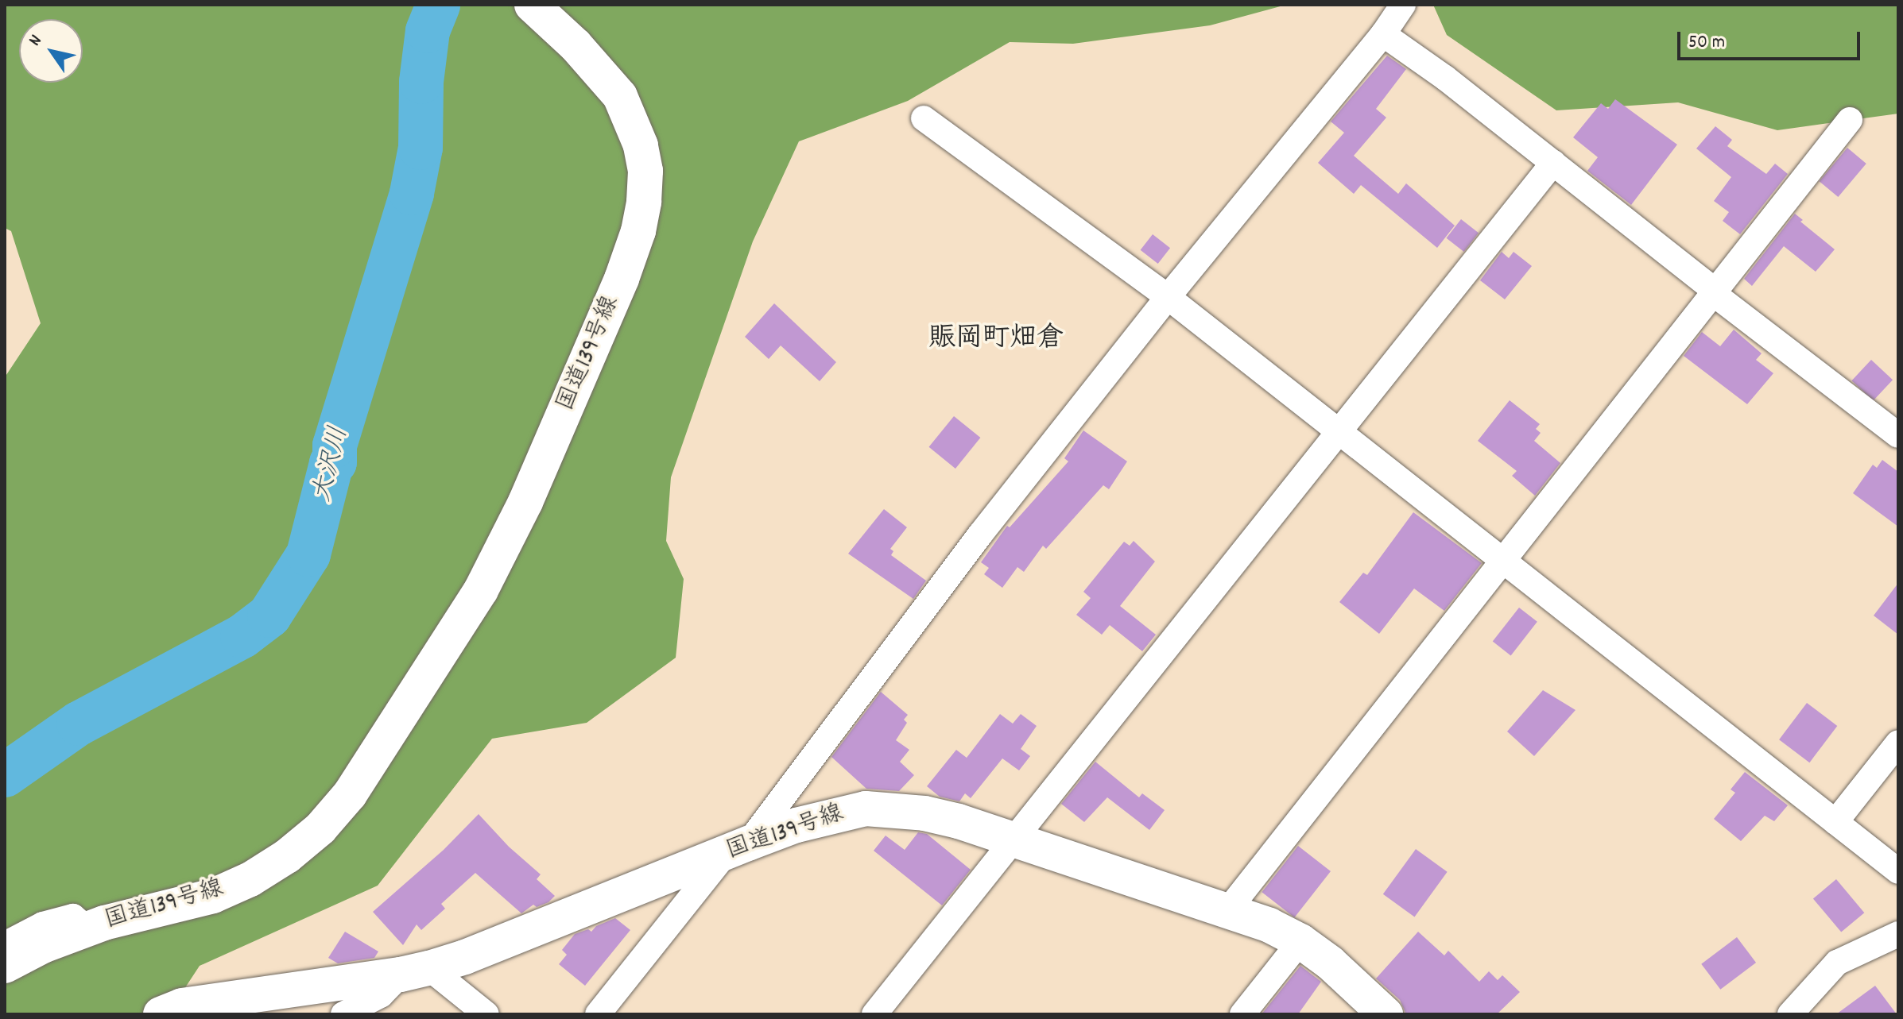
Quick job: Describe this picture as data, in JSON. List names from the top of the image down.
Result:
{
  "streets": {
    "highway": ["国道139号線"]
  },
  "districts": ["賑岡町畑倉"],
  "water": ["大沢川"],
  "scale_bar": "50 m",
  "north": "top left"
}
